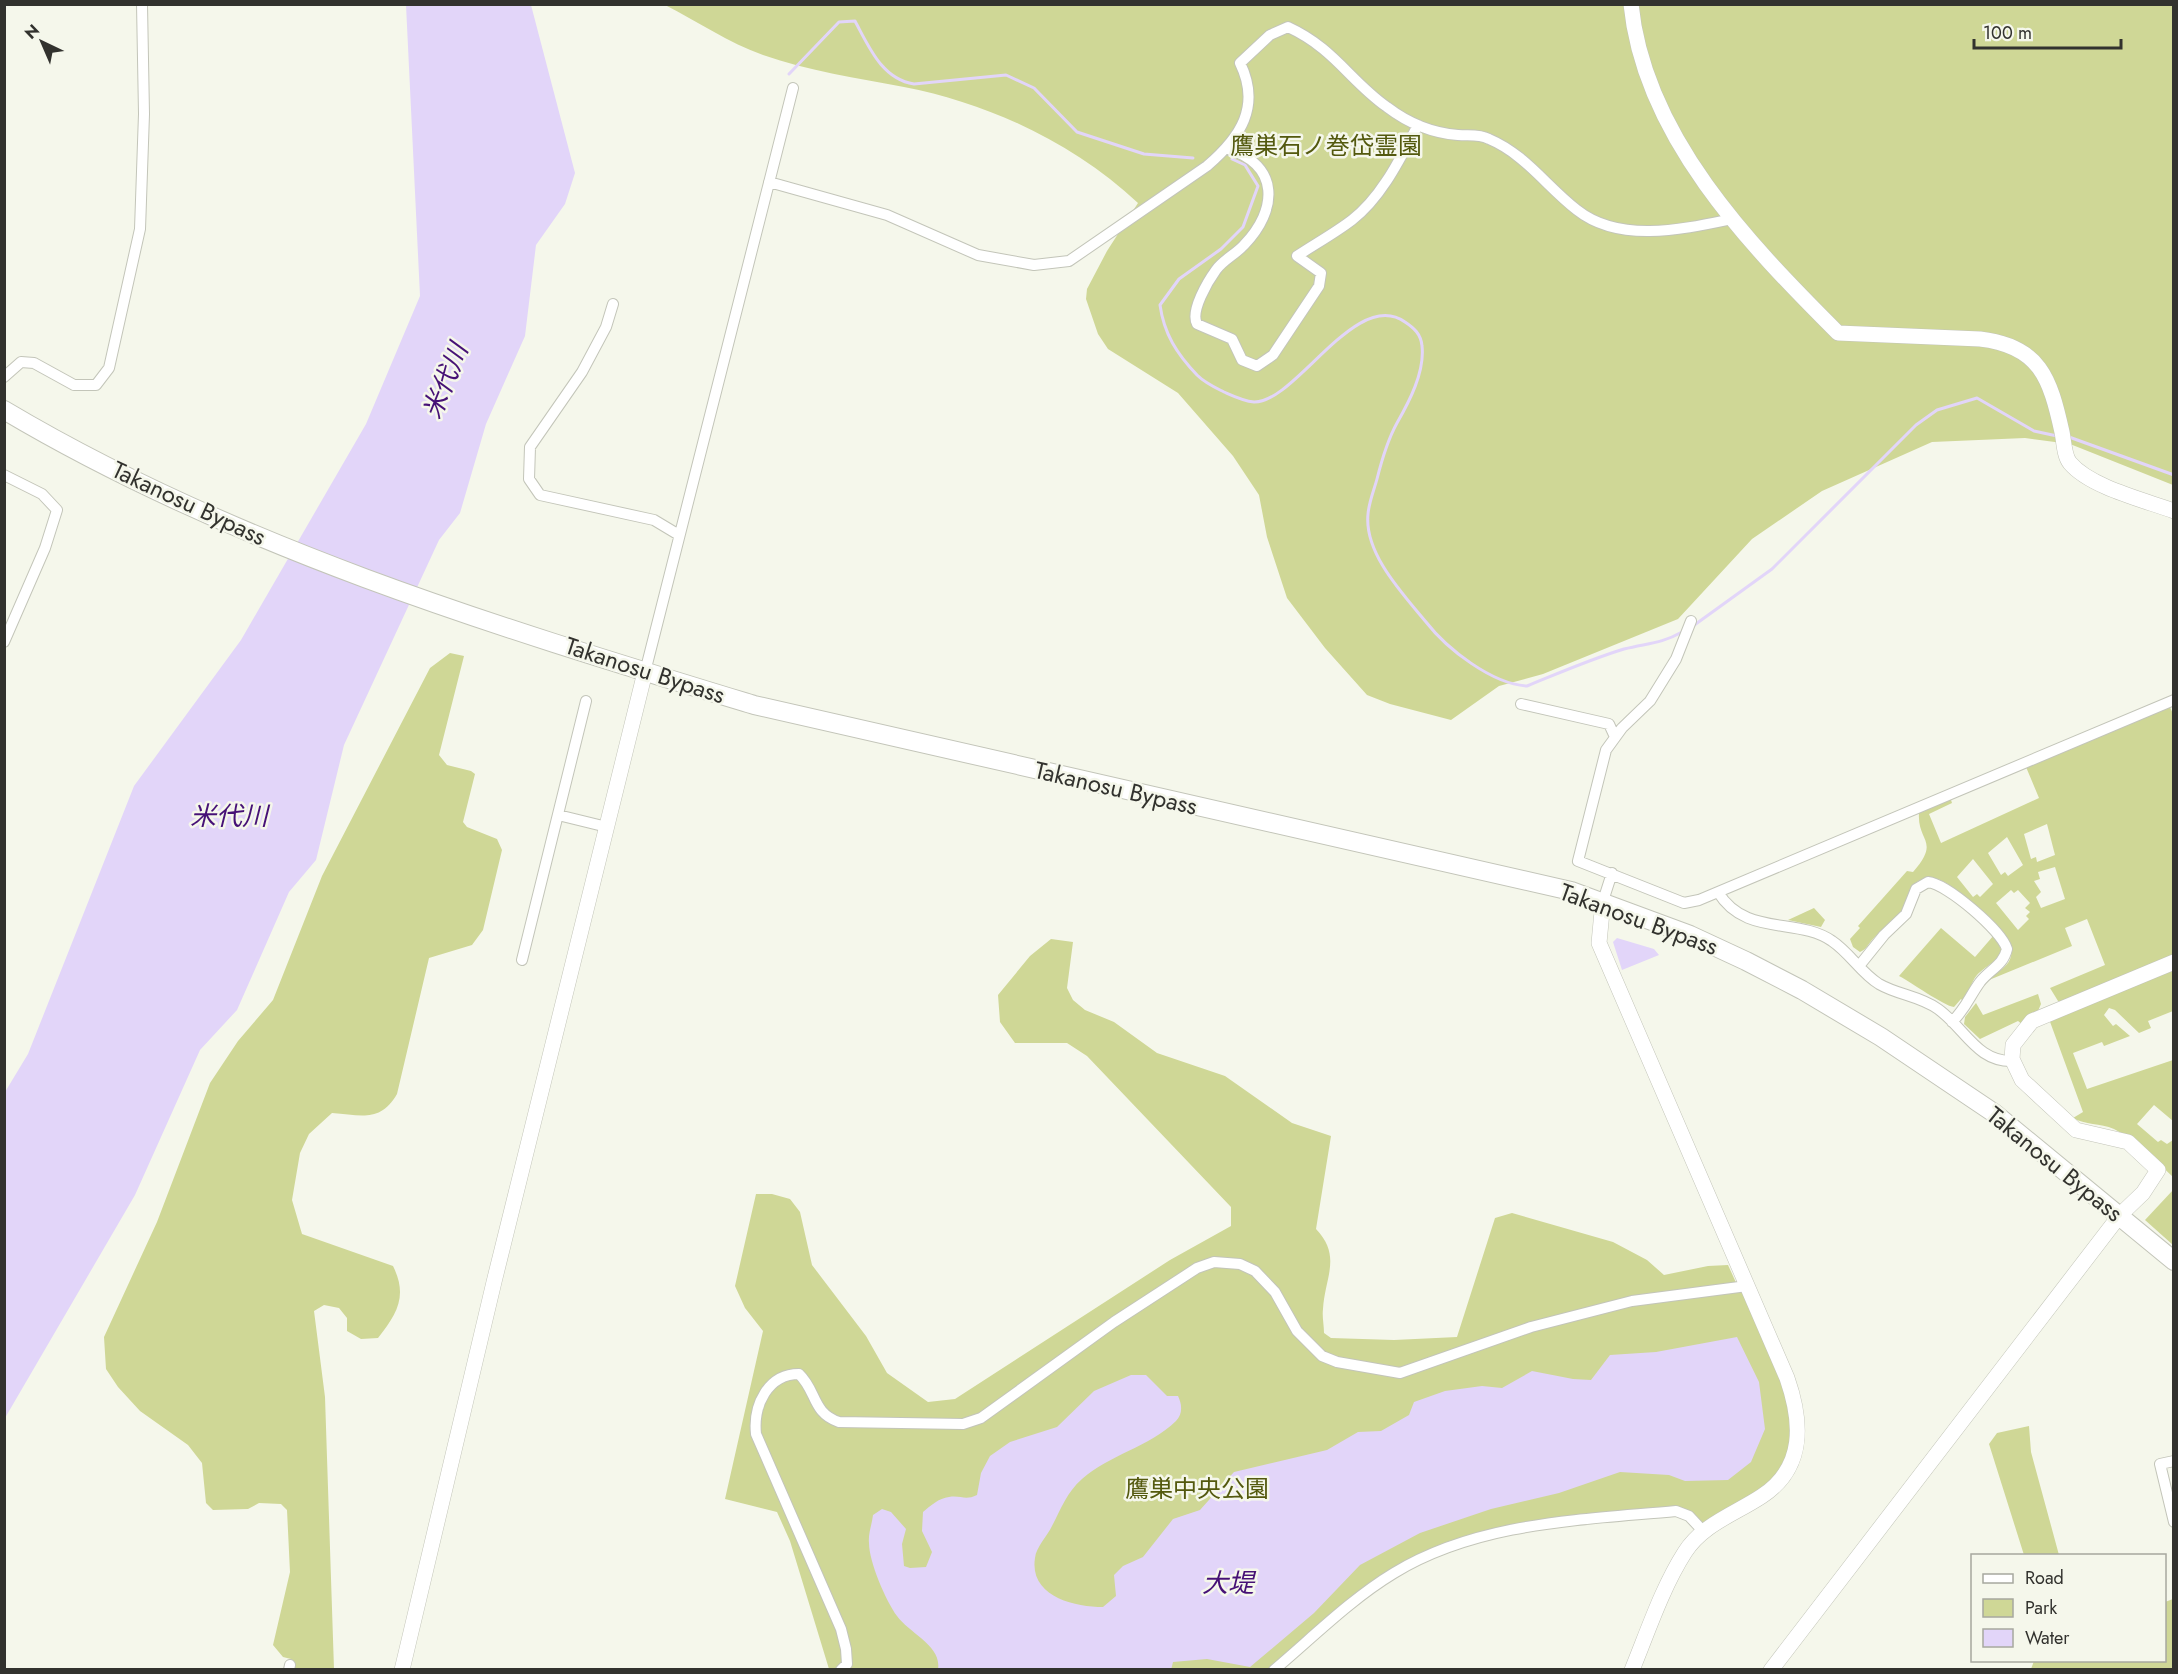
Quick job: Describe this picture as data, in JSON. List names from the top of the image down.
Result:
{
  "streets": {
    "highway": ["Takanosu Bypass"]
  },
  "water": ["米代川", "大堤"],
  "parks": ["鷹巣石ノ巻岱霊園", "鷹巣中央公園"],
  "legend": ["Road", "Park", "Water"],
  "scale_bar": "100 m",
  "north": "top left"
}
